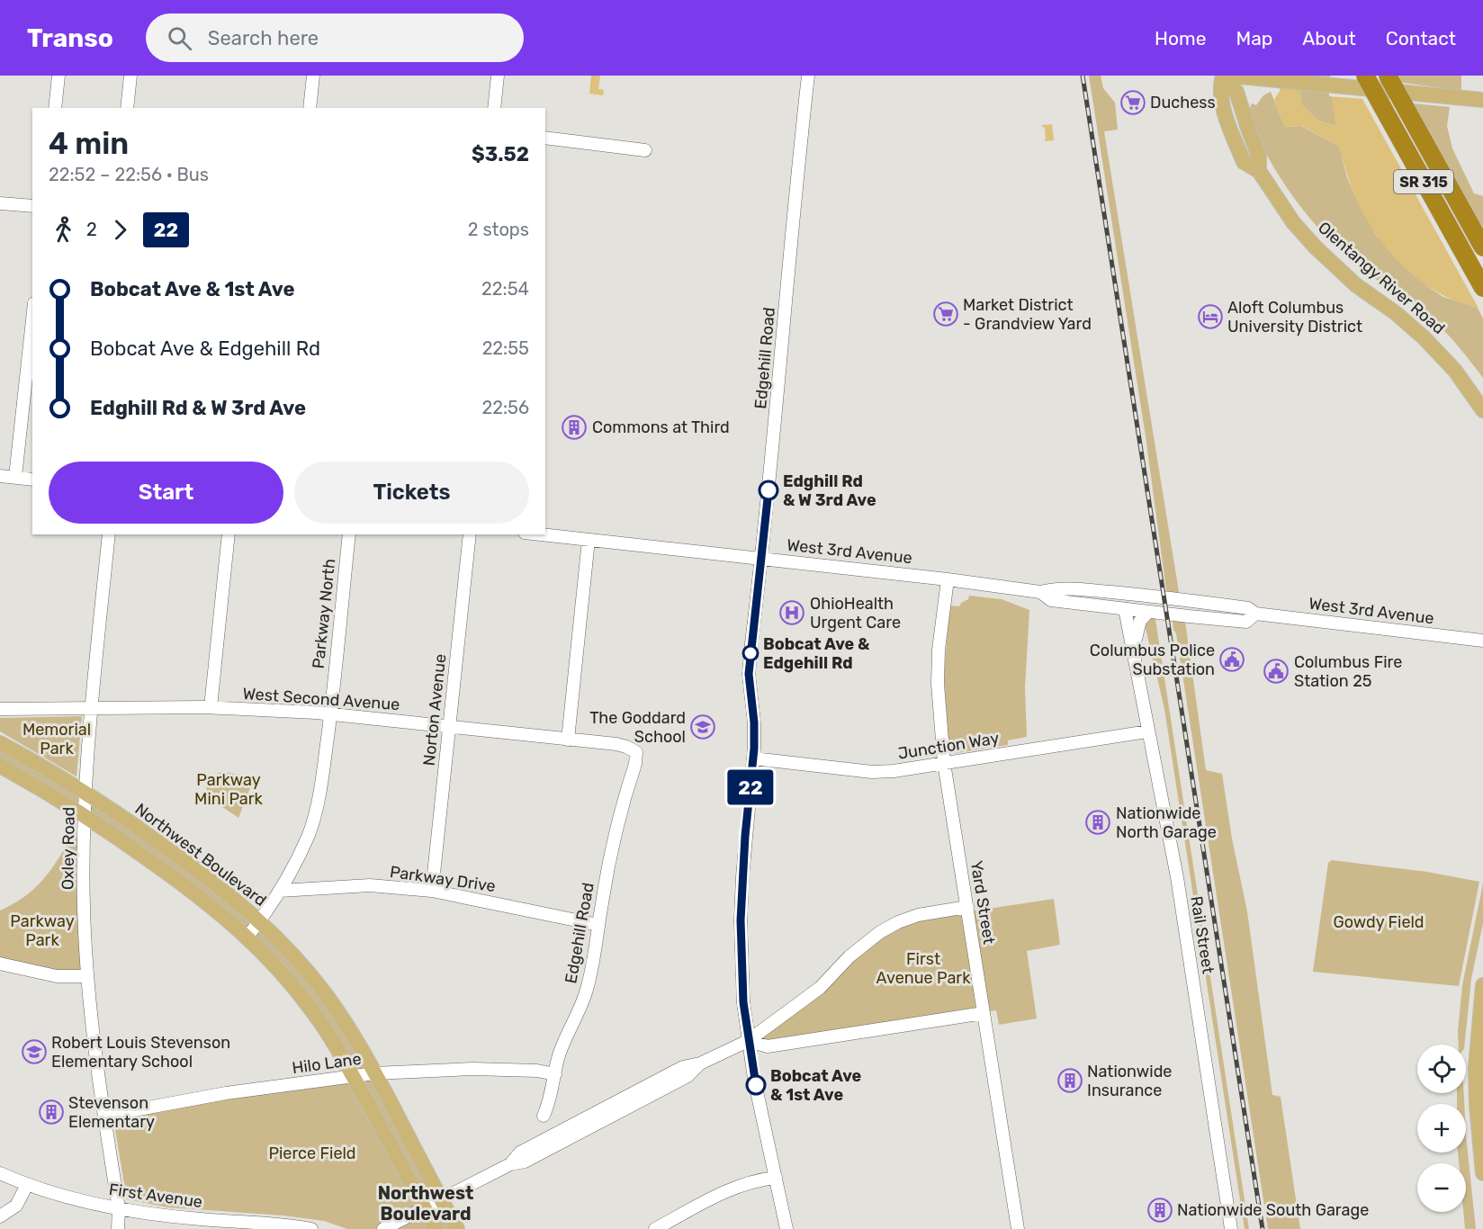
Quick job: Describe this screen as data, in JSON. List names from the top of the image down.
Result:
{
  "streets": {
    "highway": ["SR 315"],
    "main road": ["Olentangy River Road", "Northwest Boulevard"],
    "street": [
      "Edgehill Road",
      "West 3rd Avenue",
      "Parkway North",
      "West Second Avenue",
      "Norton Avenue",
      "Junction Way",
      "Oxley Road",
      "Parkway Drive",
      "Yard Street",
      "Rail Street",
      "Hilo Lane",
      "First Avenue"
    ]
  },
  "crossings": [
    ["Edgehill Road", "West 3rd Avenue"],
    ["Edgehill Road", "West Second Avenue"],
    ["Edgehill Road", "Junction Way"],
    ["Edgehill Road", "Parkway Drive"],
    ["Edgehill Road", "Hilo Lane"],
    ["West 3rd Avenue", "Yard Street"],
    ["West 3rd Avenue", "Rail Street"],
    ["Parkway North", "West Second Avenue"],
    ["Parkway North", "Northwest Boulevard"],
    ["Parkway North", "Parkway Drive"],
    ["West Second Avenue", "Norton Avenue"],
    ["West Second Avenue", "Oxley Road"],
    ["Norton Avenue", "Parkway Drive"],
    ["Junction Way", "Yard Street"],
    ["Junction Way", "Rail Street"],
    ["Oxley Road", "Northwest Boulevard"],
    ["Oxley Road", "Hilo Lane"],
    ["Oxley Road", "First Avenue"],
    ["Northwest Boulevard", "Hilo Lane"]
  ],
  "districts": ["Northwest Boulevard"],
  "parks": [
    "Memorial Park",
    "Parkway Mini Park",
    "Parkway Park",
    "Gowdy Field",
    "First Avenue Park",
    "Pierce Field"
  ],
  "places": {
    "supermarket": ["Duchess", "Market District - Grandview Yard"],
    "hotel": ["Aloft Columbus University District"],
    "building": [
      "Commons at Third",
      "Nationwide North Garage",
      "Nationwide Insurance",
      "Stevenson Elementary",
      "Nationwide South Garage"
    ],
    "other": ["Edghill Rd & W 3rd Ave", "Bobcat Ave & Edgehill Rd", "Bobcat Ave & 1st Ave"],
    "hospital": ["OhioHealth Urgent Care"],
    "public building": ["Columbus Police Substation", "Columbus Fire Station 25"],
    "school or university": ["The Goddard School", "Robert Louis Stevenson Elementary School"]
  },
  "lines": ["bus line 22"],
  "page": {
    "header": "Transo",
    "search": "Search here",
    "nav": [
      "Home",
      "Map",
      "About",
      "Contact"
    ],
    "on_map": "22",
    "heading": ["4 min", "22:52 – 22:56 · Bus", "$3.52"],
    "legs": ["2", "22", "2 stops"],
    "list": [
      {
        "name": "Bobcat Ave & 1st Ave",
        "value": "22:54"
      },
      {
        "name": "Bobcat Ave & Edgehill Rd",
        "value": "22:55"
      },
      {
        "name": "Edghill Rd & W 3rd Ave",
        "value": "22:56"
      }
    ],
    "buttons": ["Start", "Tickets"],
    "map_buttons": ["+", "−"]
  }
}
